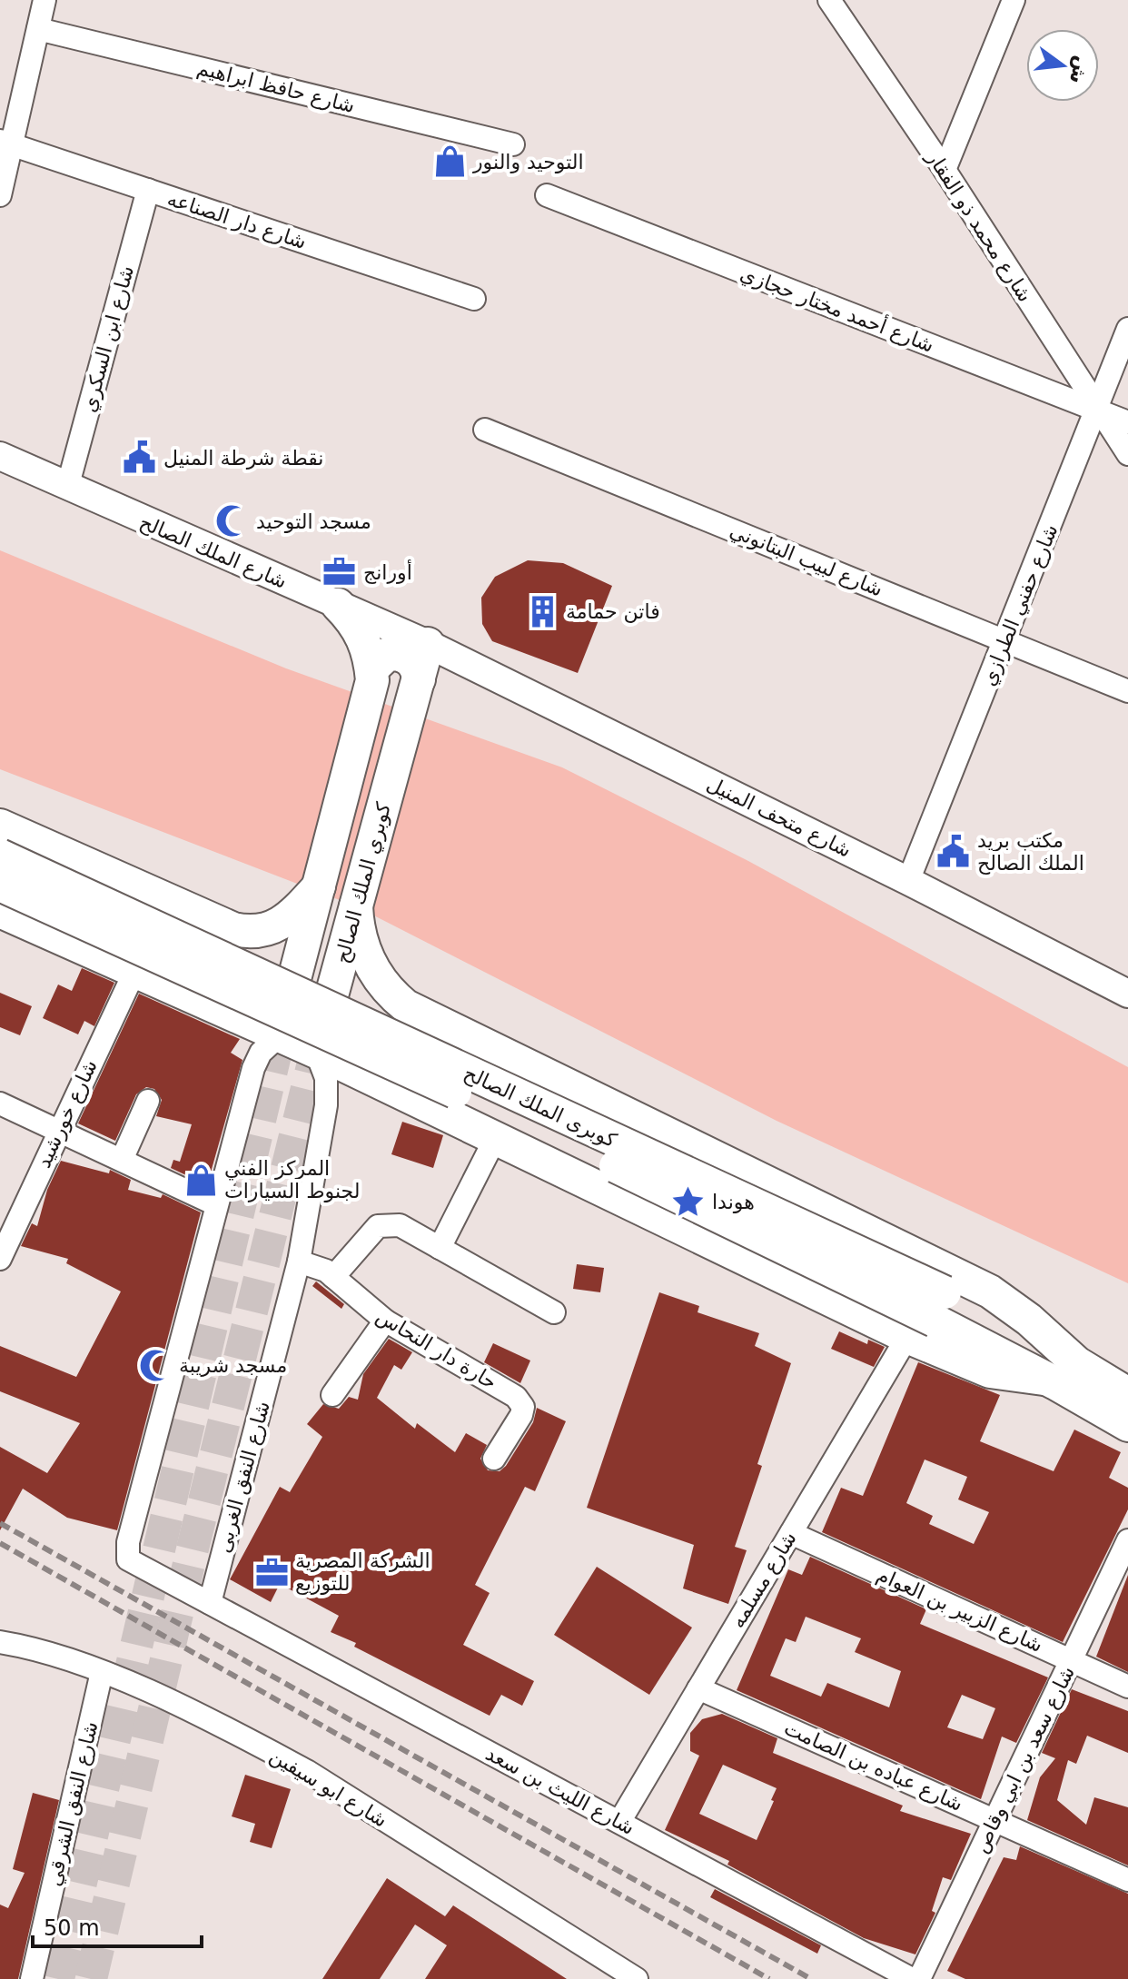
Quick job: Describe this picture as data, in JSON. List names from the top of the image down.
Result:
{
  "streets": {
    "highway": ["كوبري الملك الصالح", "كوبرى الملك الصالح"],
    "main road": ["شارع الملك الصالح", "شارع متحف المنيل"],
    "street": [
      "شارع حافظ ابراهيم",
      "شارع دار الصناعه",
      "شارع محمد ذو الفقار",
      "شارع أحمد مختار حجازي",
      "شارع ابن السكري",
      "شارع لبيب البتانوني",
      "شارع حفني الطرازي",
      "شارع خورشيد",
      "حارة دار النحاس",
      "شارع النفق الغربى",
      "شارع مسلمه",
      "شارع الزبير بن العوام",
      "شارع سعد بن ابي وقاص",
      "شارع عباده بن الصامت",
      "شارع ابو سيفين",
      "شارع الليث بن سعد",
      "شارع النفق الشرقي"
    ]
  },
  "crossings": [
    ["شارع دار الصناعه", "شارع ابن السكري"],
    ["شارع محمد ذو الفقار", "شارع أحمد مختار حجازي"],
    ["شارع محمد ذو الفقار", "شارع حفني الطرازي"],
    ["شارع أحمد مختار حجازي", "شارع حفني الطرازي"],
    ["شارع ابن السكري", "شارع الملك الصالح"],
    ["شارع الملك الصالح", "شارع متحف المنيل"],
    ["شارع الملك الصالح", "كوبري الملك الصالح"],
    ["شارع لبيب البتانوني", "شارع حفني الطرازي"],
    ["شارع حفني الطرازي", "شارع متحف المنيل"],
    ["شارع متحف المنيل", "كوبري الملك الصالح"],
    ["كوبري الملك الصالح", "شارع النفق الغربى"],
    ["حارة دار النحاس", "شارع النفق الغربى"],
    ["شارع النفق الغربى", "شارع الليث بن سعد"],
    ["شارع مسلمه", "شارع الزبير بن العوام"],
    ["شارع مسلمه", "شارع عباده بن الصامت"],
    ["شارع مسلمه", "شارع الليث بن سعد"],
    ["شارع الزبير بن العوام", "شارع سعد بن ابي وقاص"],
    ["شارع سعد بن ابي وقاص", "شارع عباده بن الصامت"],
    ["شارع ابو سيفين", "شارع النفق الشرقي"]
  ],
  "places": {
    "shop": ["التوحيد والنور", "المركز الفني لجنوط السيارات"],
    "public building": ["نقطة شرطة المنيل", "مكتب بريد الملك الصالح"],
    "mosque": ["مسجد التوحيد", "مسجد شريبة"],
    "office": ["أورانج", "الشركة المصرية للتوزيع"],
    "building": ["فاتن حمامة"],
    "place": ["هوندا"]
  },
  "scale_bar": "50 m",
  "north": "right"
}
